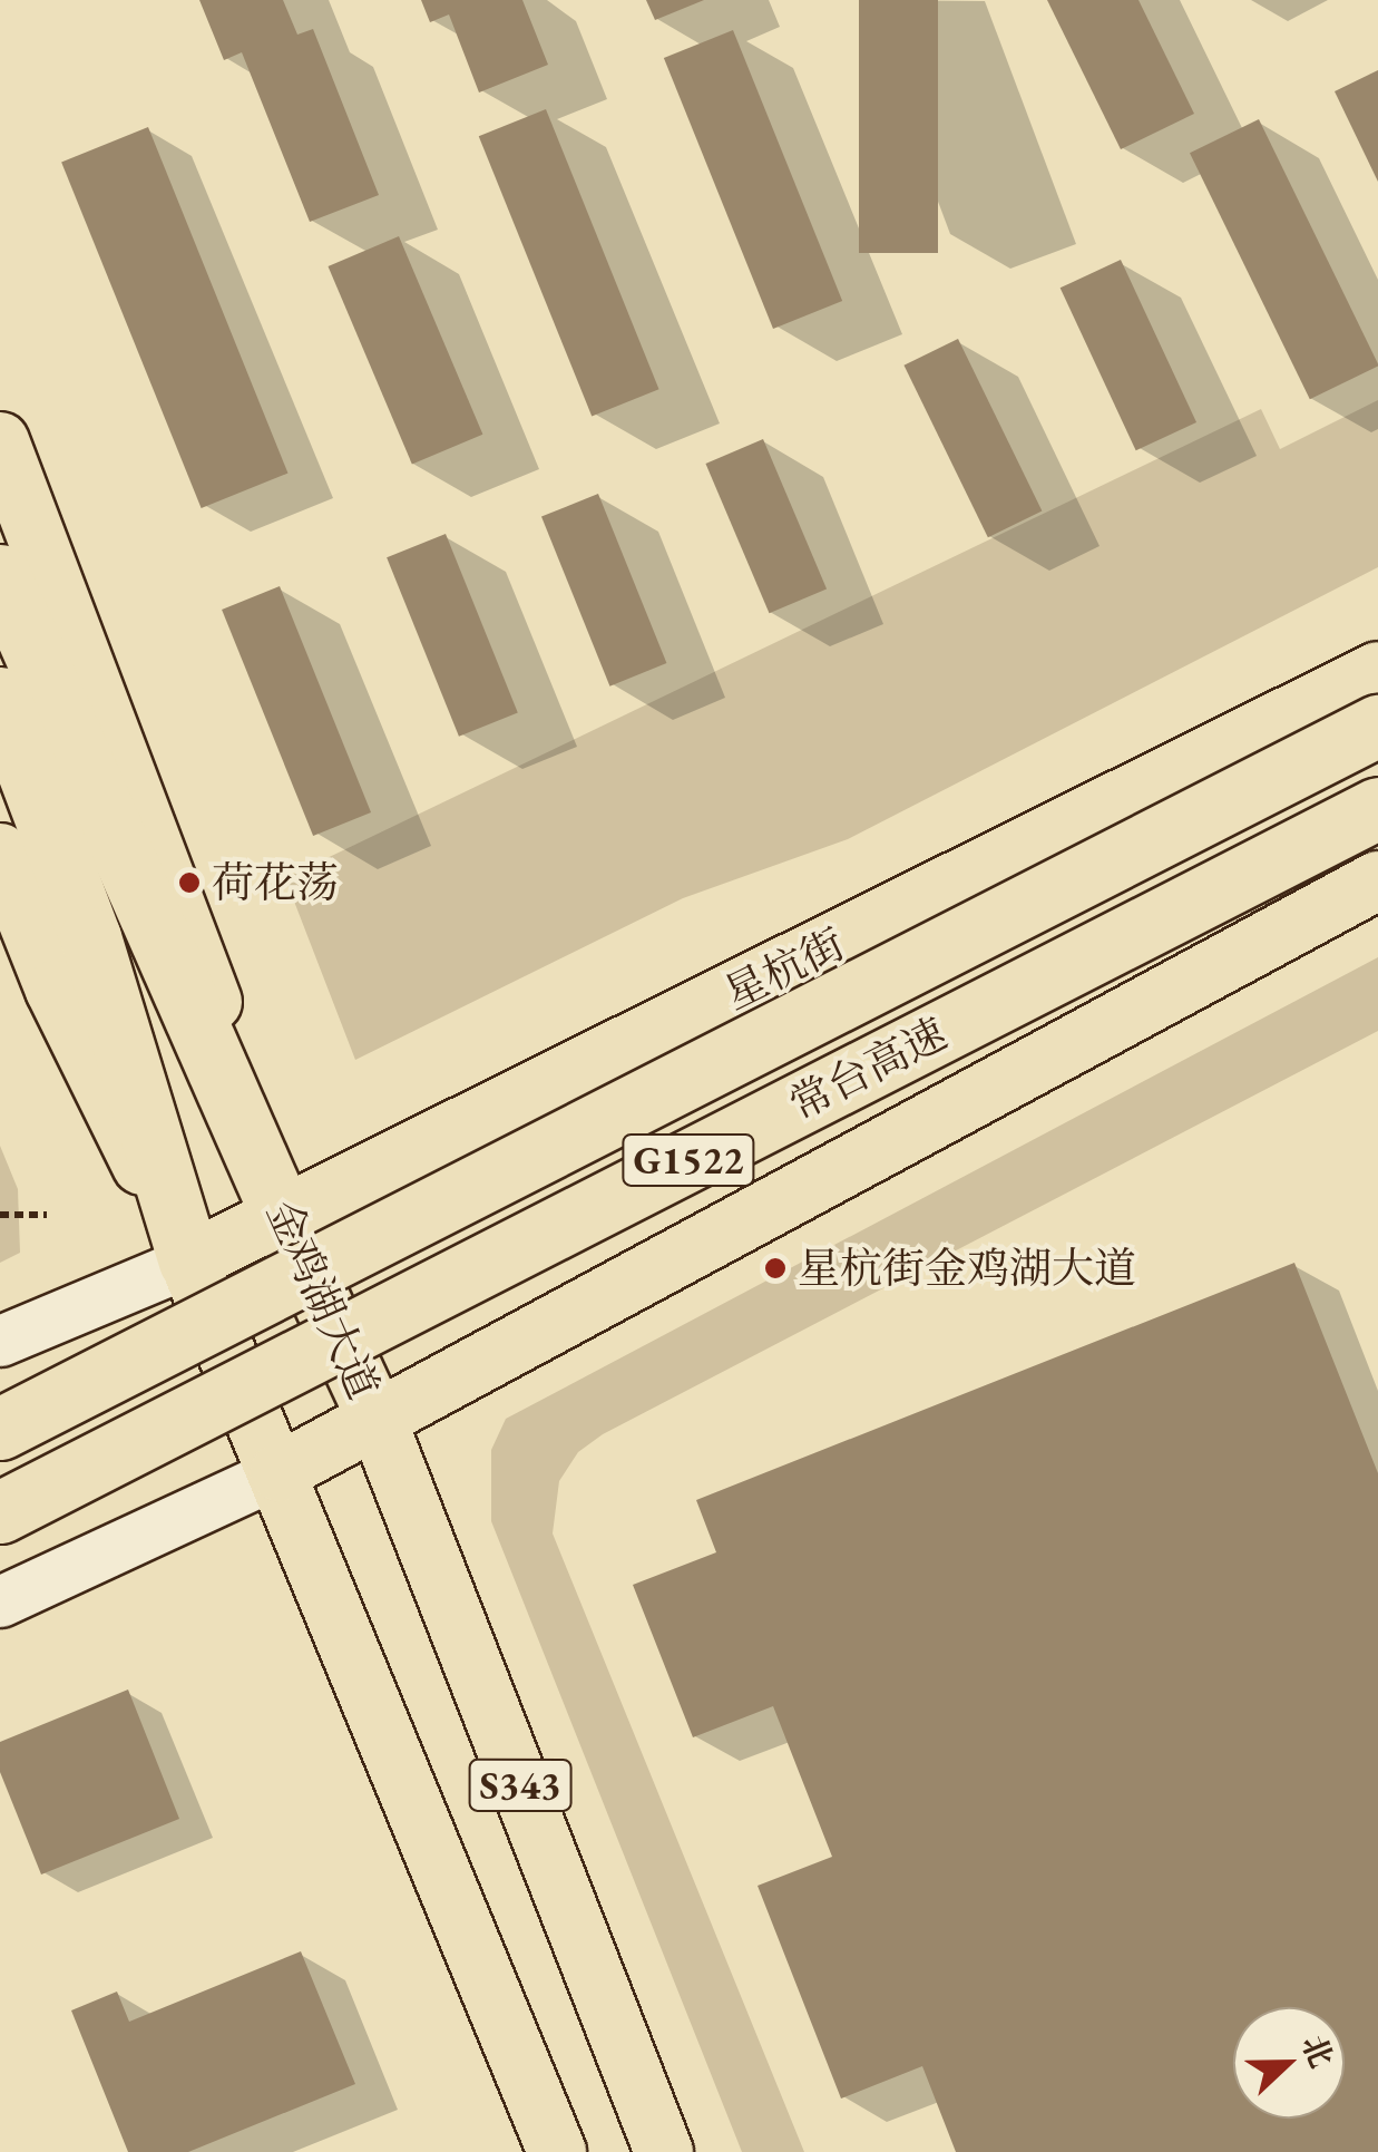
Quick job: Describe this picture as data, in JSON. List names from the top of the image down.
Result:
{
  "streets": {
    "highway": ["常台高速", "G1522"],
    "main road": ["星杭街", "金鸡湖大道", "S343"]
  },
  "crossings": [
    ["星杭街", "金鸡湖大道"]
  ],
  "places": ["荷花荡", "星杭街金鸡湖大道"],
  "north": "right"
}
